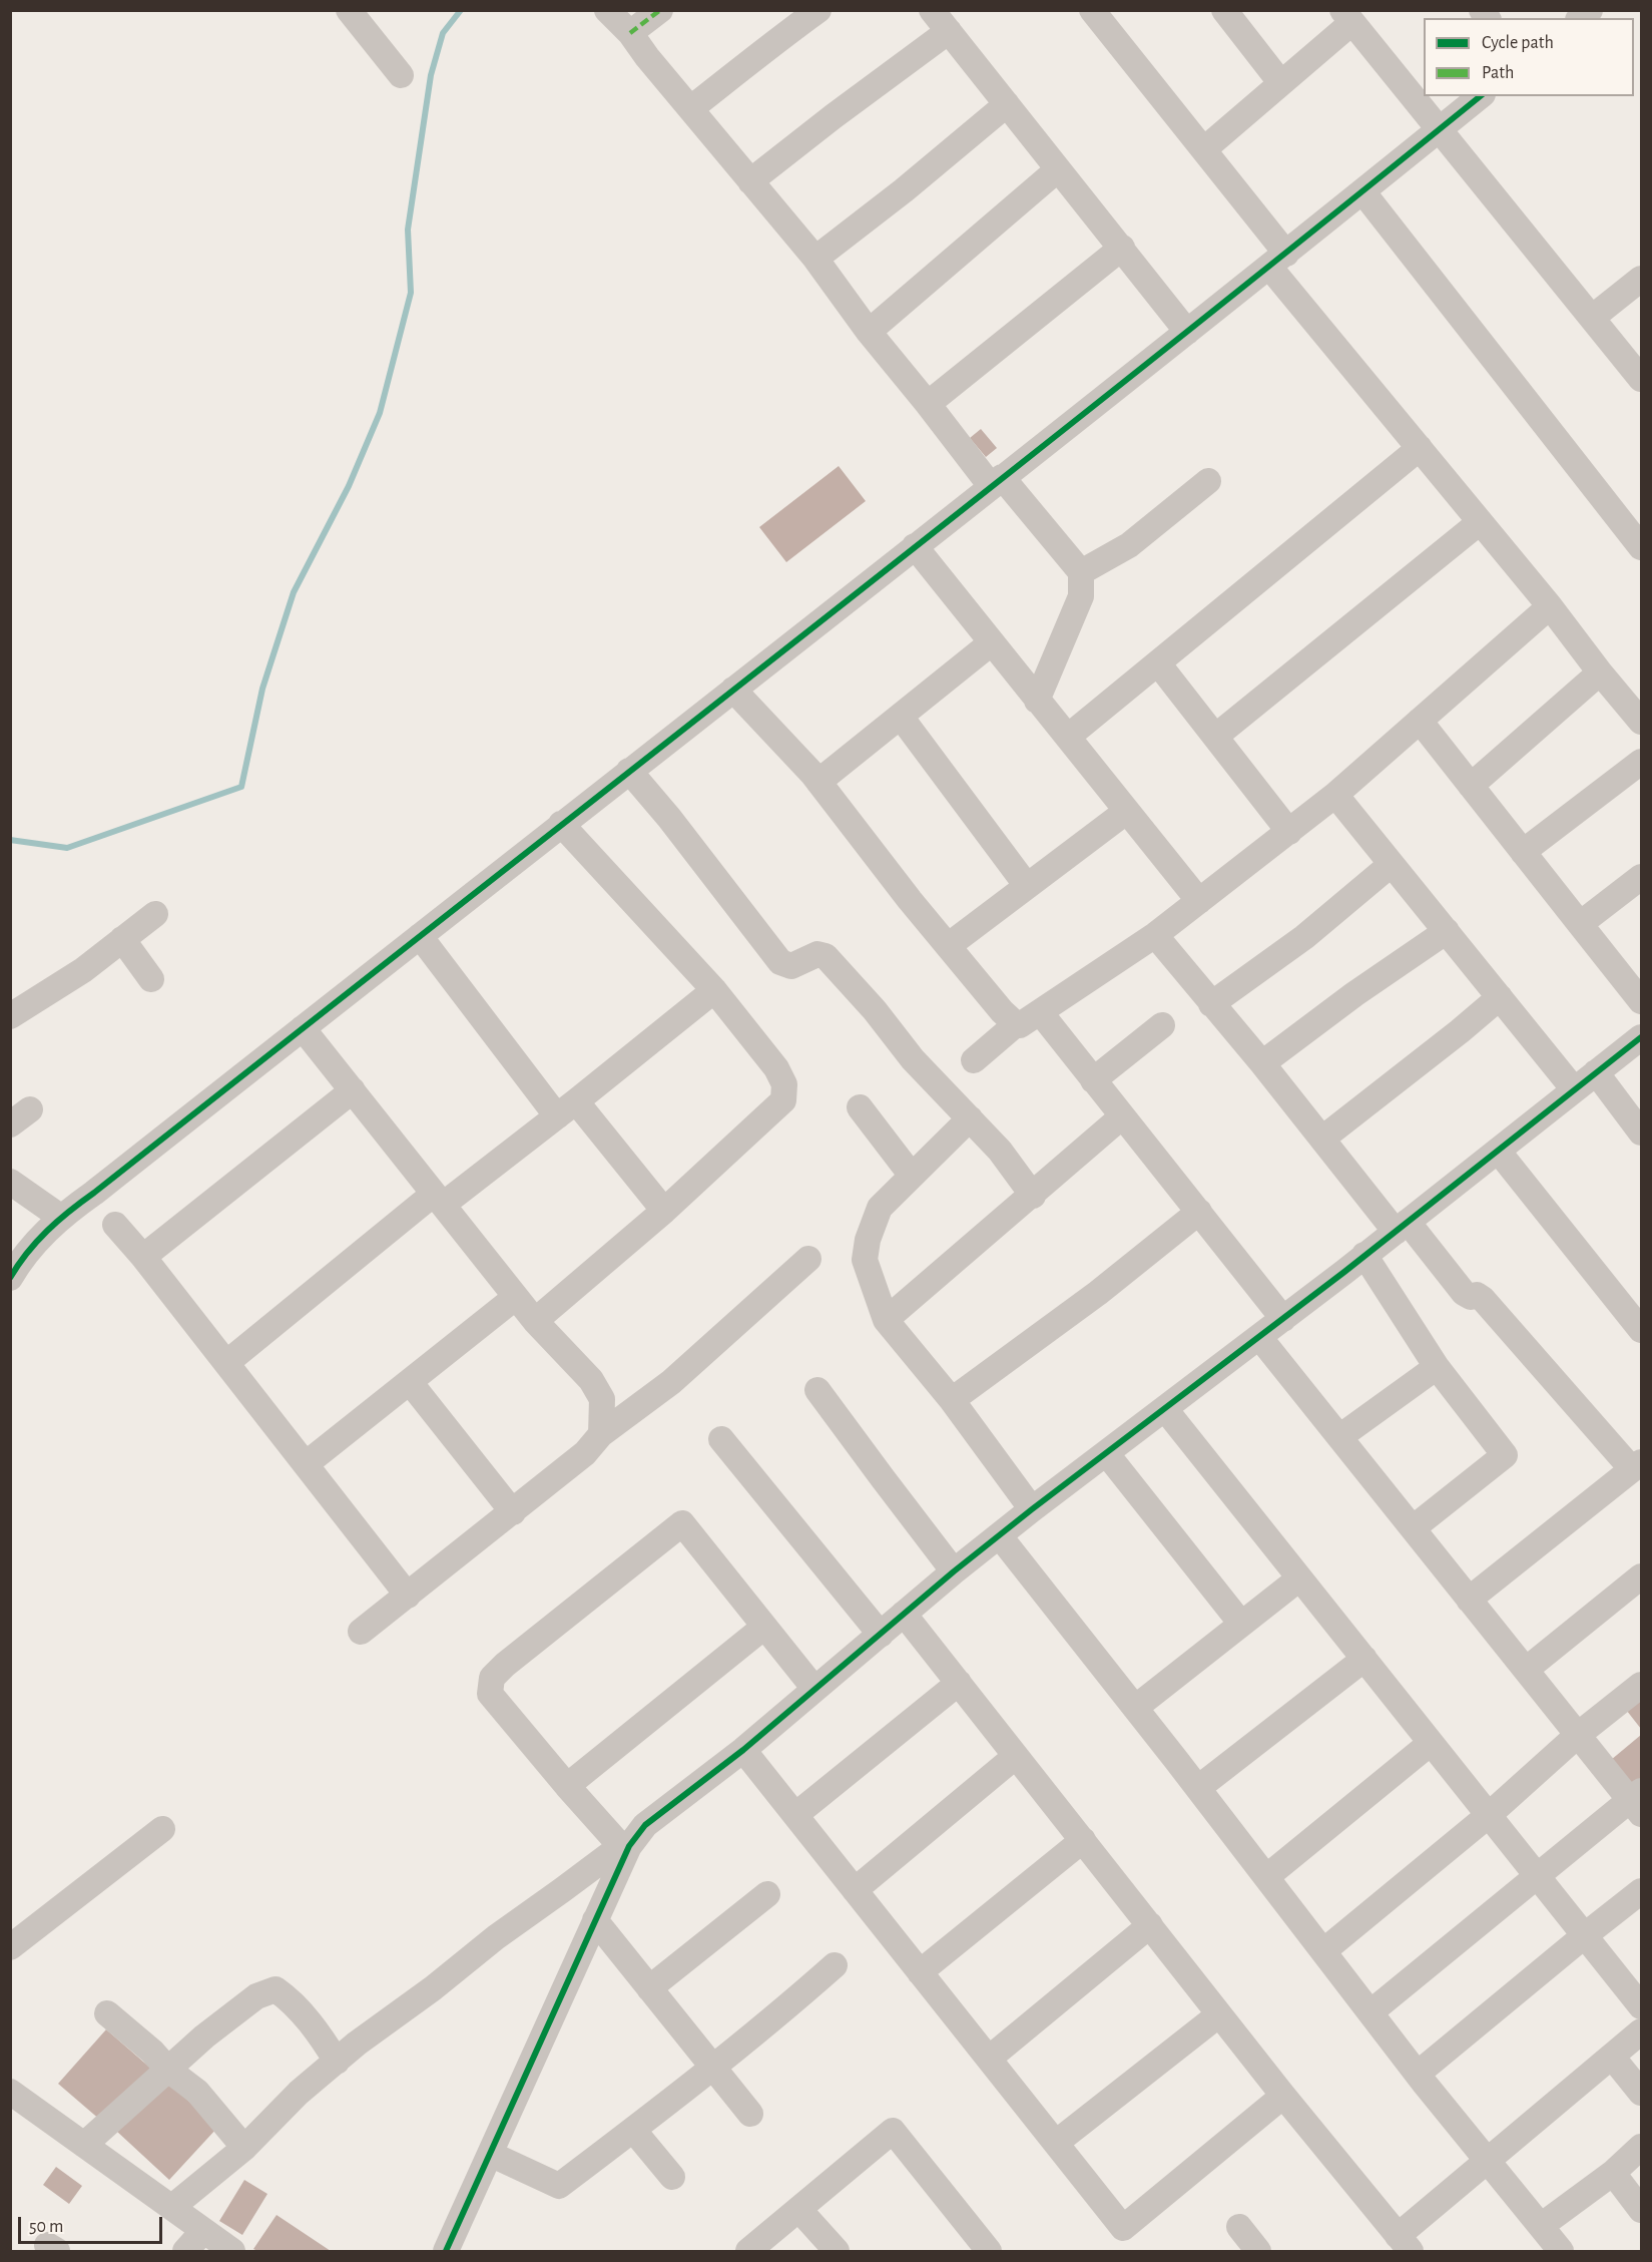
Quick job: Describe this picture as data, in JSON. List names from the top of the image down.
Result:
{
  "legend": ["Cycle path", "Path"],
  "scale_bar": "50 m"
}
